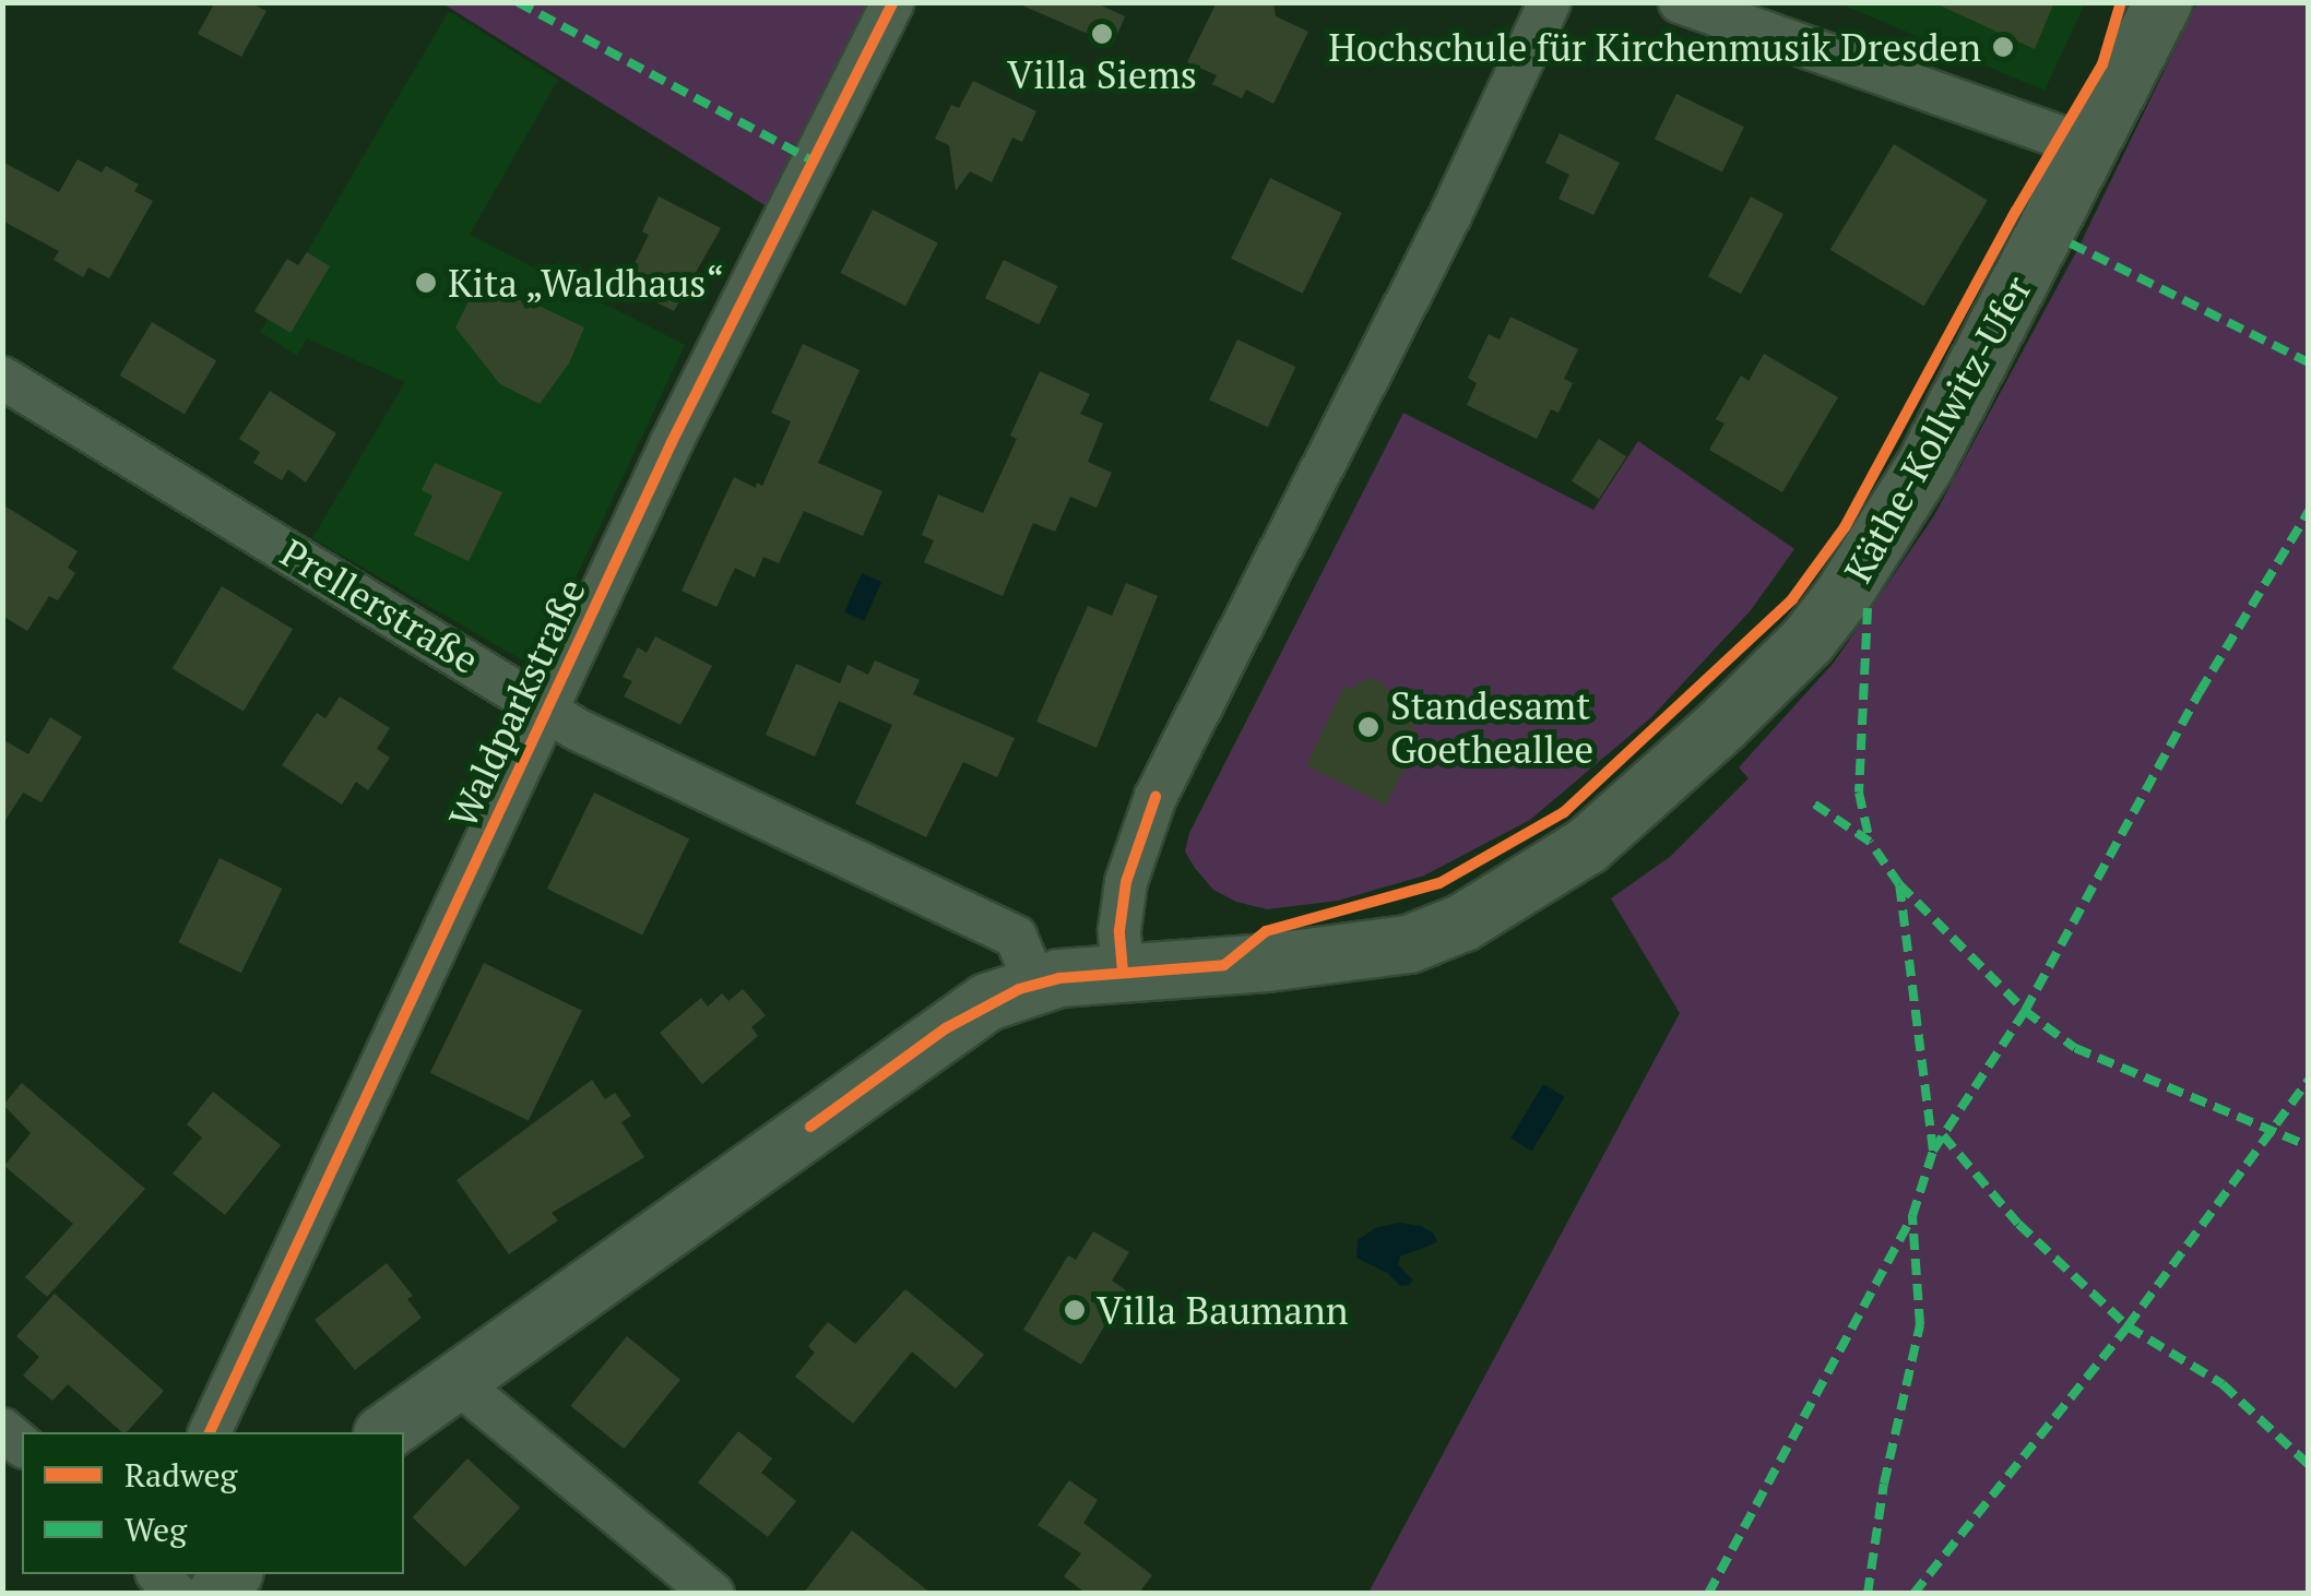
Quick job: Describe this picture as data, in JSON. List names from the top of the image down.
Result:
{
  "streets": {
    "main road": ["Käthe-Kollwitz-Ufer"],
    "street": ["Prellerstraße", "Waldparkstraße"]
  },
  "crossings": [
    ["Käthe-Kollwitz-Ufer", "Prellerstraße"],
    ["Prellerstraße", "Waldparkstraße"]
  ],
  "places": [
    "Villa Siems",
    "Hochschule für Kirchenmusik Dresden",
    "Kita „Waldhaus“",
    "Standesamt Goetheallee",
    "Villa Baumann"
  ],
  "legend": ["Radweg", "Weg"]
}
